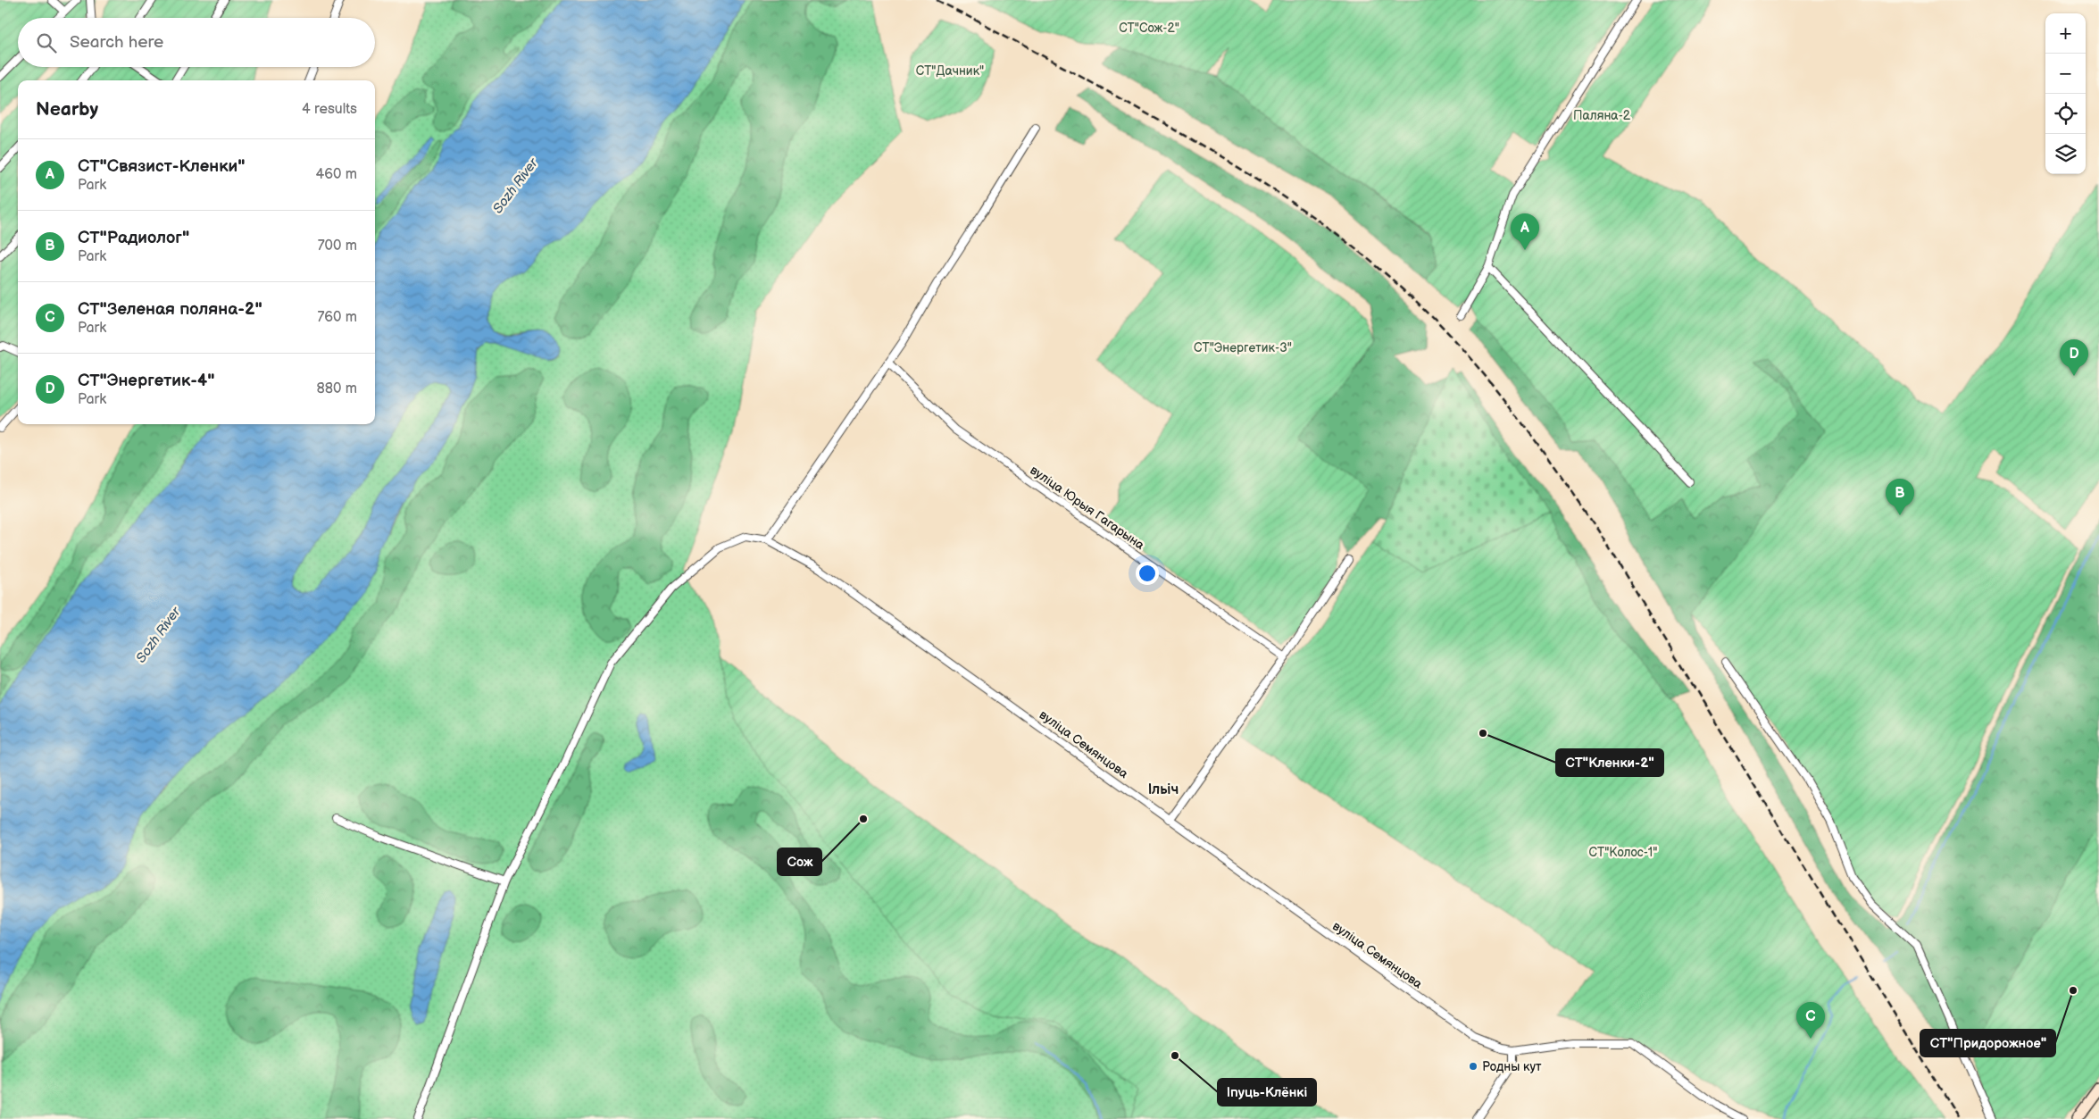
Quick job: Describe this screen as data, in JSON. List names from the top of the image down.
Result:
{
  "streets": {
    "street": ["вуліца Юрыя Гагарына", "вуліца Семянцова"]
  },
  "districts": ["Ільіч"],
  "water": ["Sozh River"],
  "parks": [
    "СТ\"Сож-2\"",
    "СТ\"Дачник\"",
    "Паляна-2",
    "СТ\"Энергетик-3\"",
    "СТ\"Колос-1\""
  ],
  "places": [
    "СТ\"Кленки-2\"",
    "Сож",
    "СТ\"Придорожное\"",
    "Іпуць-Клёнкі",
    "Родны кут"
  ],
  "page": {
    "map_buttons": ["+", "−"],
    "search": "Search here",
    "heading": ["Nearby", "4 results"],
    "list": [
      {
        "mark": "A",
        "name": "СТ\"Связист-Кленки\"",
        "note": "Park",
        "value": "460 m"
      },
      {
        "mark": "B",
        "name": "СТ\"Радиолог\"",
        "note": "Park",
        "value": "700 m"
      },
      {
        "mark": "C",
        "name": "СТ\"Зеленая поляна-2\"",
        "note": "Park",
        "value": "760 m"
      },
      {
        "mark": "D",
        "name": "СТ\"Энергетик-4\"",
        "note": "Park",
        "value": "880 m"
      }
    ],
    "pins": [
      "A",
      "D",
      "B",
      "C"
    ]
  }
}
